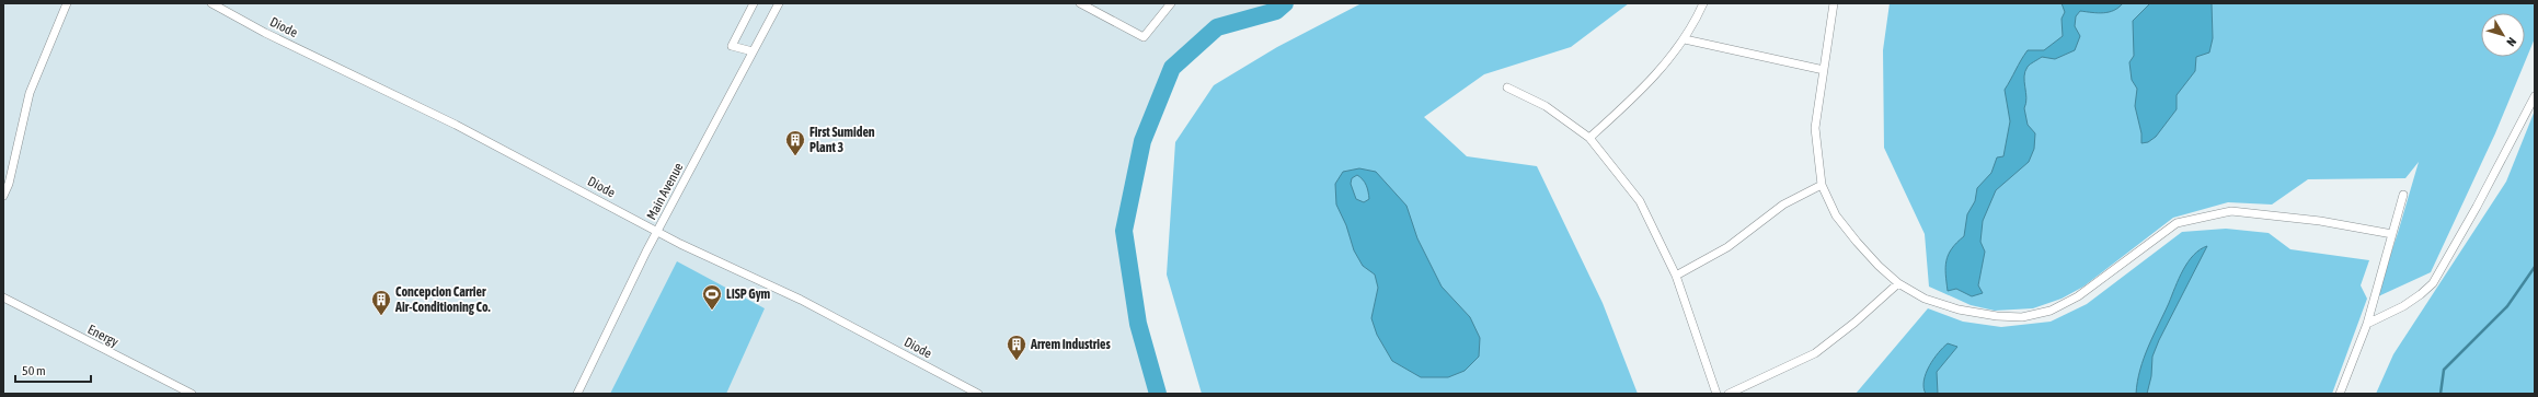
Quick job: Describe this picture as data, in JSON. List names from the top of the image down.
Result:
{
  "streets": {
    "street": ["Diode", "Main Avenue", "Energy"]
  },
  "crossings": [
    ["Diode", "Main Avenue"]
  ],
  "places": {
    "building": ["First Sumiden Plant 3", "Concepcion Carrier Air-Conditioning Co.", "Arrem Industries"],
    "sports": ["LISP Gym"]
  },
  "scale_bar": "50 m",
  "north": "bottom right"
}
